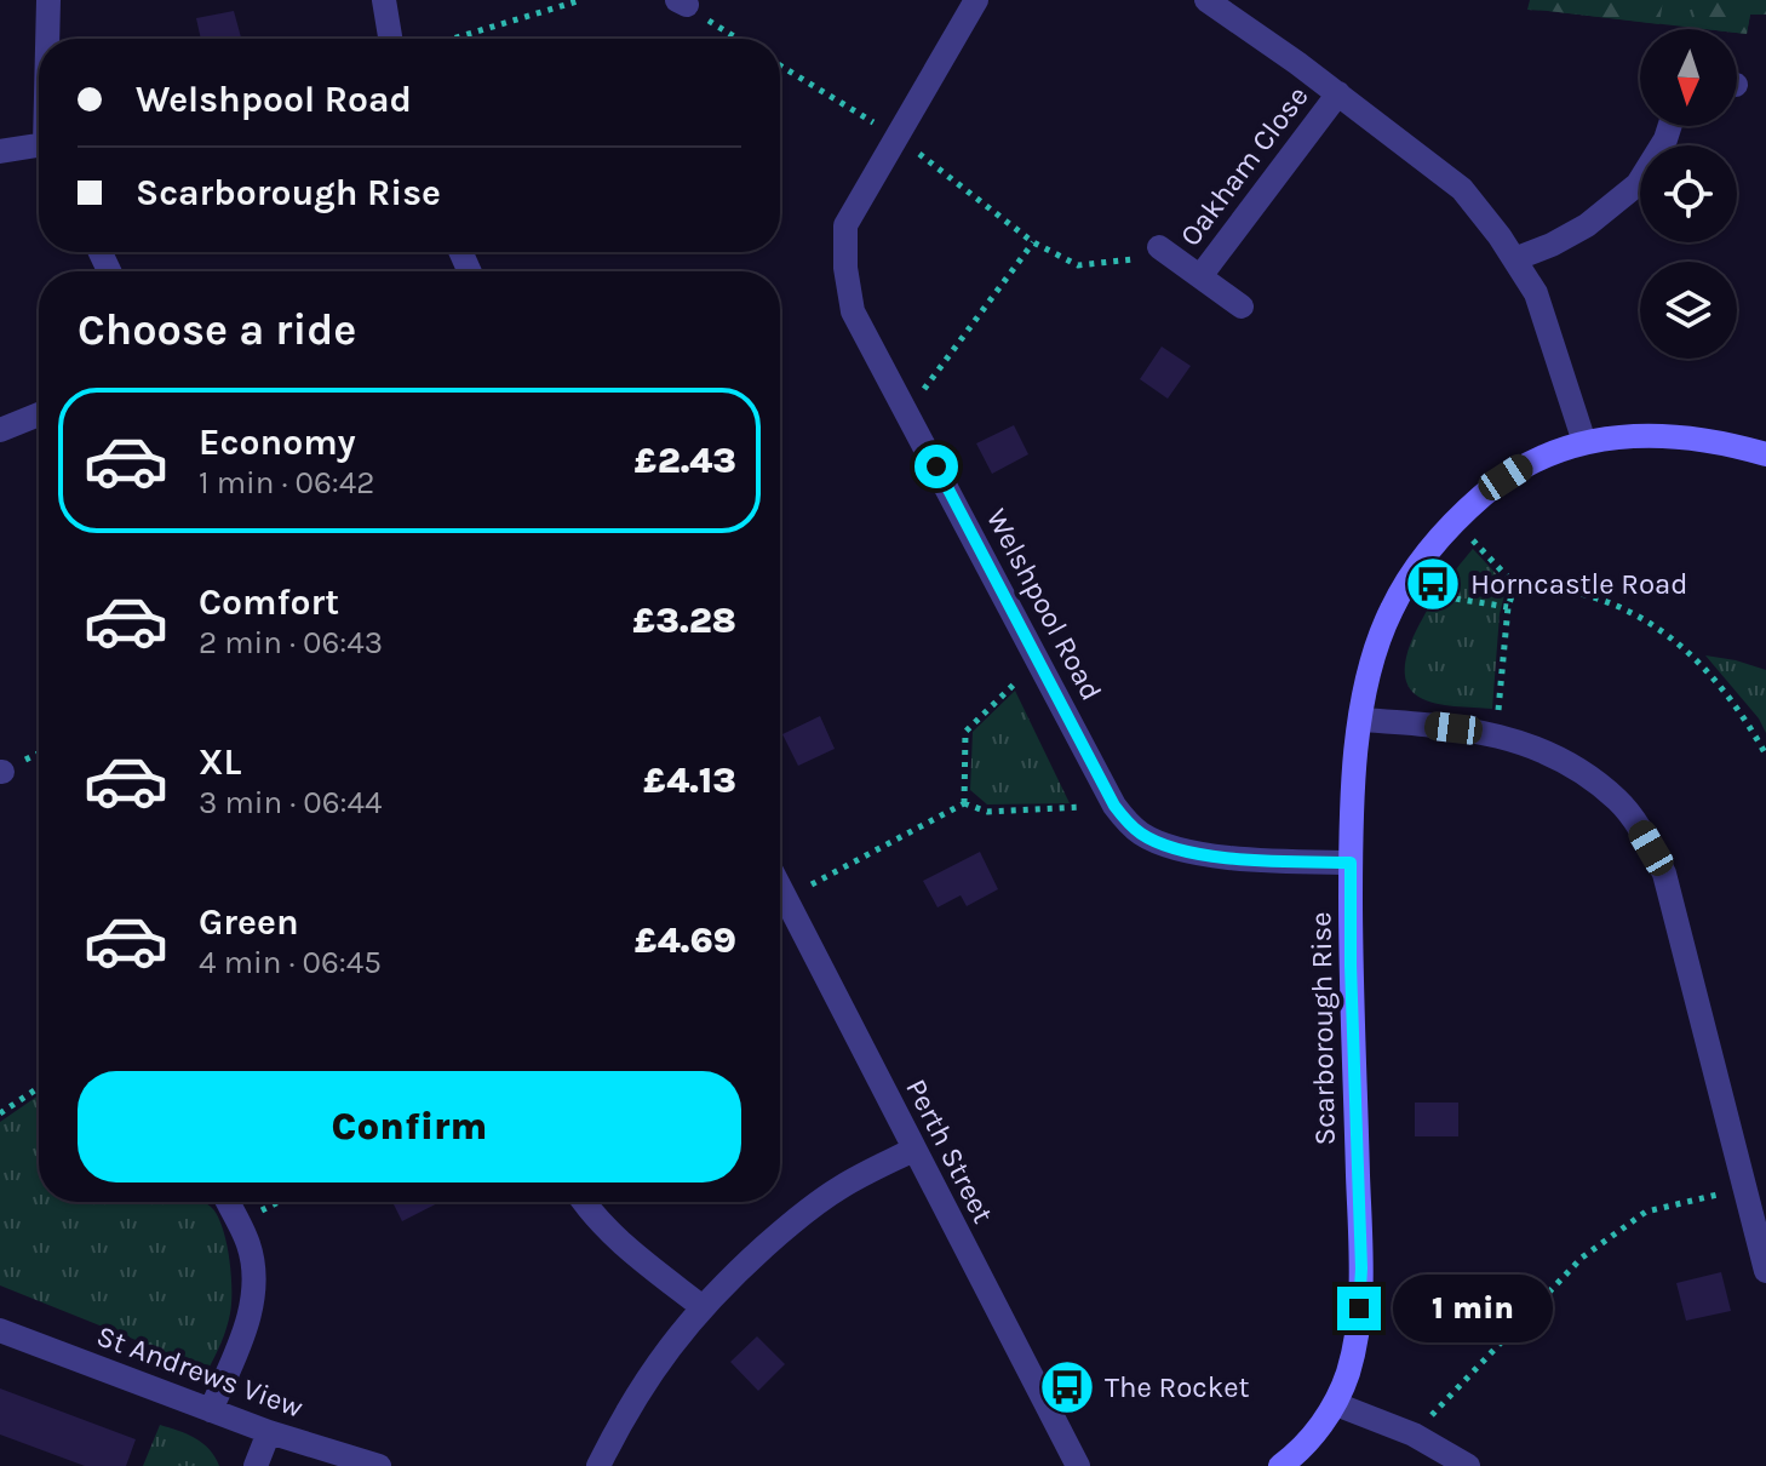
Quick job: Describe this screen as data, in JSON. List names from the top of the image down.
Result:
{
  "streets": {
    "street": [
      "Oakham Close",
      "Welshpool Road",
      "Scarborough Rise",
      "Perth Street",
      "St Andrews View"
    ]
  },
  "crossings": [
    ["Welshpool Road", "Scarborough Rise"]
  ],
  "places": {
    "bus stop": ["Horncastle Road", "The Rocket"]
  },
  "north": "bottom",
  "page": {
    "banner": ["Welshpool Road", "Scarborough Rise"],
    "heading": "Choose a ride",
    "list": [
      {
        "name": "Economy",
        "note": "1 min · 06:42",
        "value": "£2.43"
      },
      {
        "name": "Comfort",
        "note": "2 min · 06:43",
        "value": "£3.28"
      },
      {
        "name": "XL",
        "note": "3 min · 06:44",
        "value": "£4.13"
      },
      {
        "name": "Green",
        "note": "4 min · 06:45",
        "value": "£4.69"
      }
    ],
    "buttons": "Confirm",
    "bubble": "1 min"
  }
}
